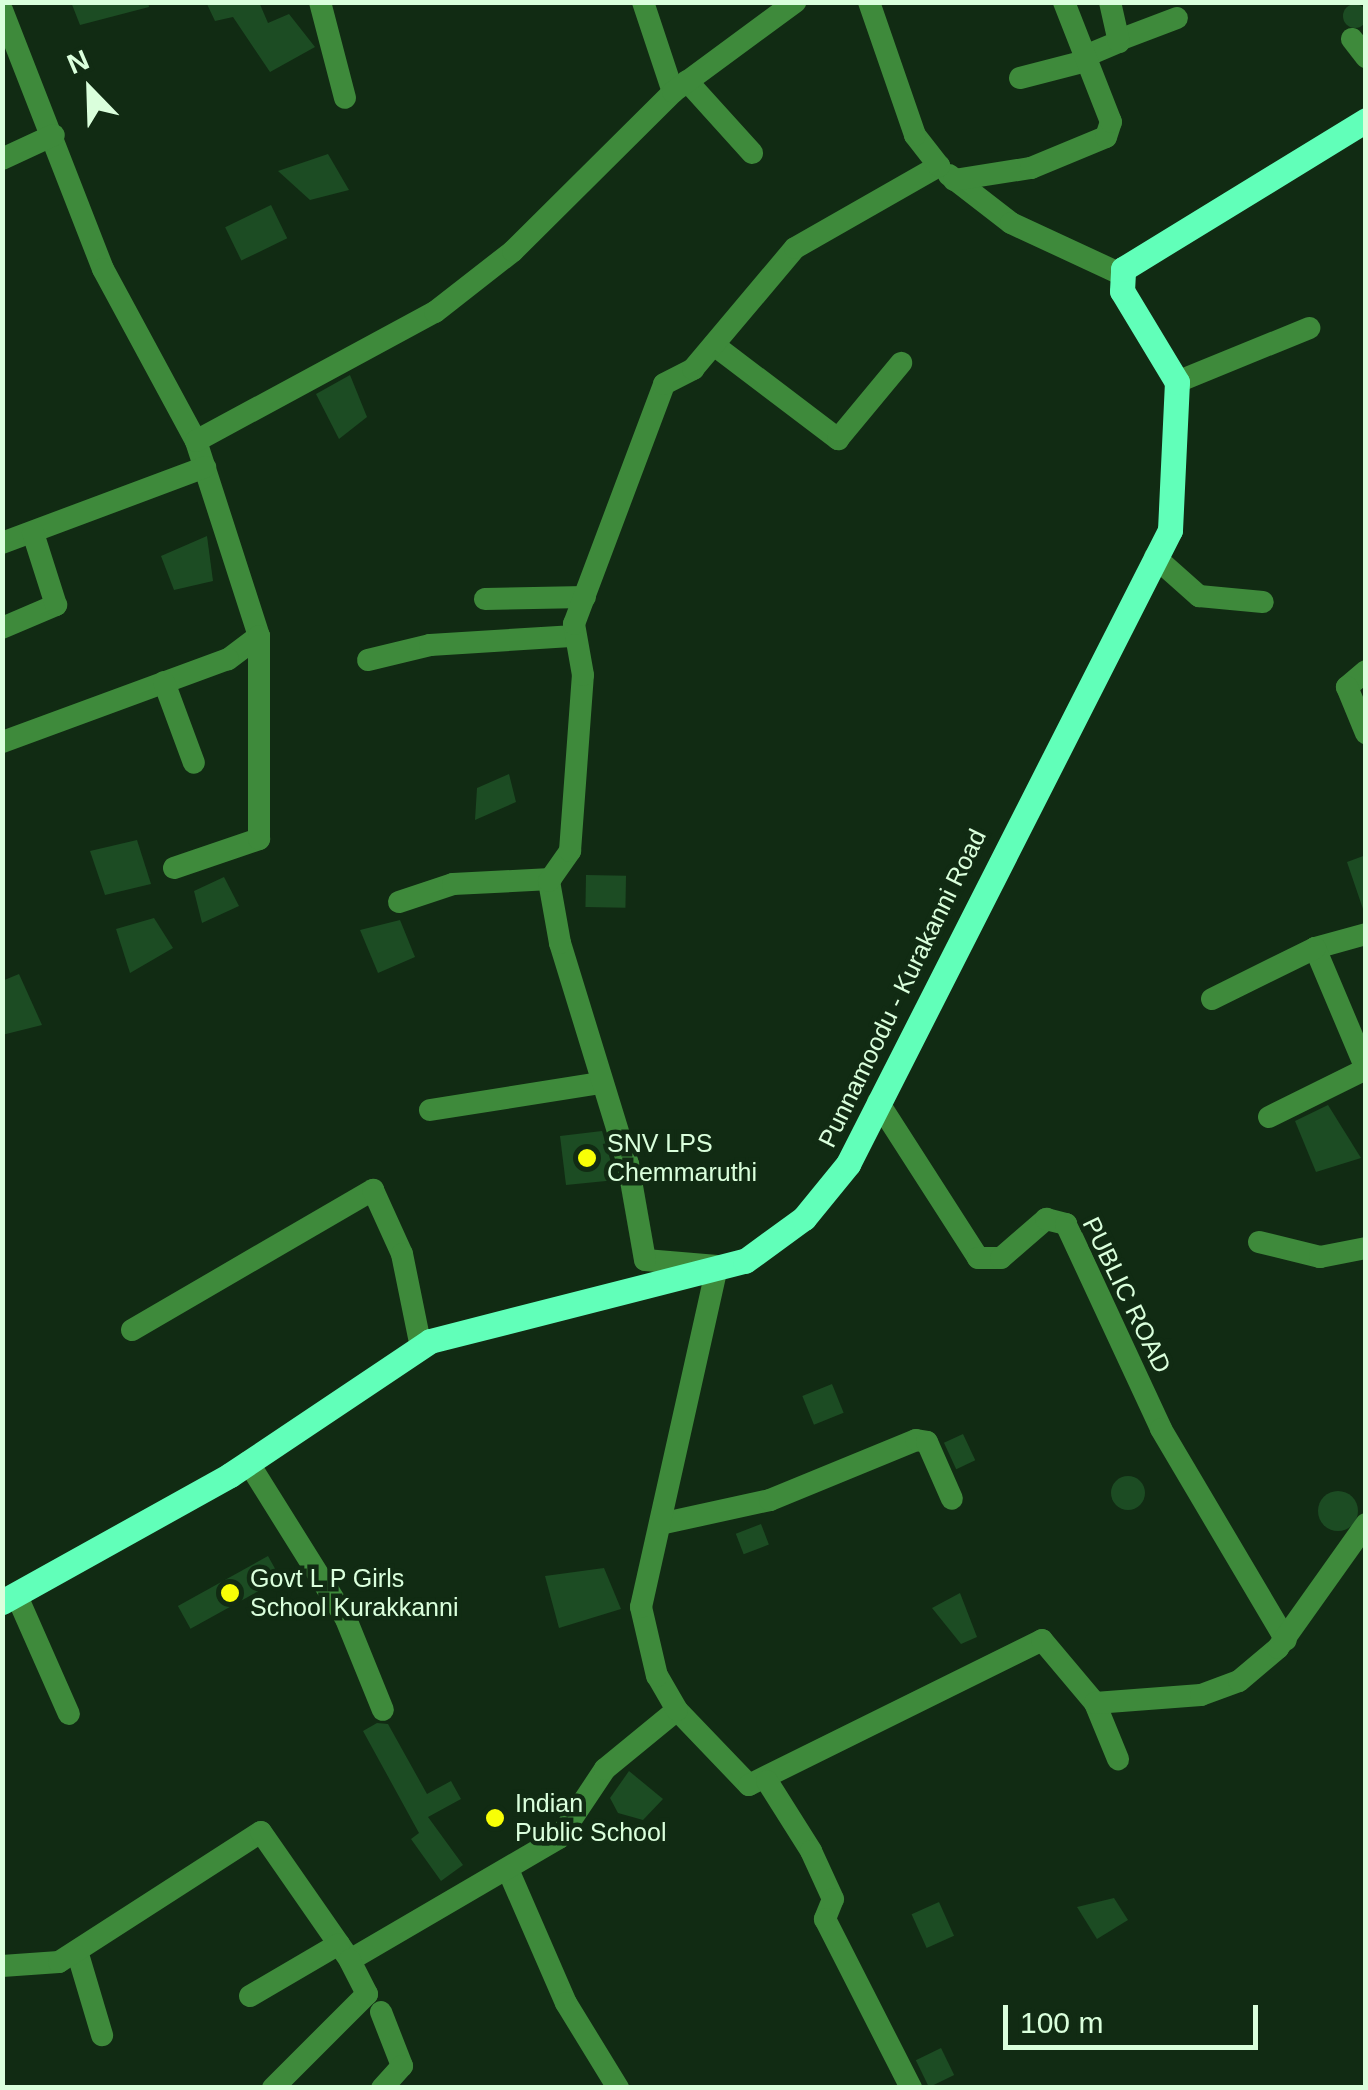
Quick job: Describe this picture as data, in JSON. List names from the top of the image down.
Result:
{
  "streets": {
    "main road": ["Punnamoodu - Kurakanni Road"],
    "street": ["PUBLIC ROAD"]
  },
  "crossings": [
    ["Punnamoodu - Kurakanni Road", "PUBLIC ROAD"]
  ],
  "places": ["SNV LPS Chemmaruthi", "Govt L P Girls School Kurakkanni", "Indian Public School"],
  "scale_bar": "100 m",
  "north": "top left"
}
